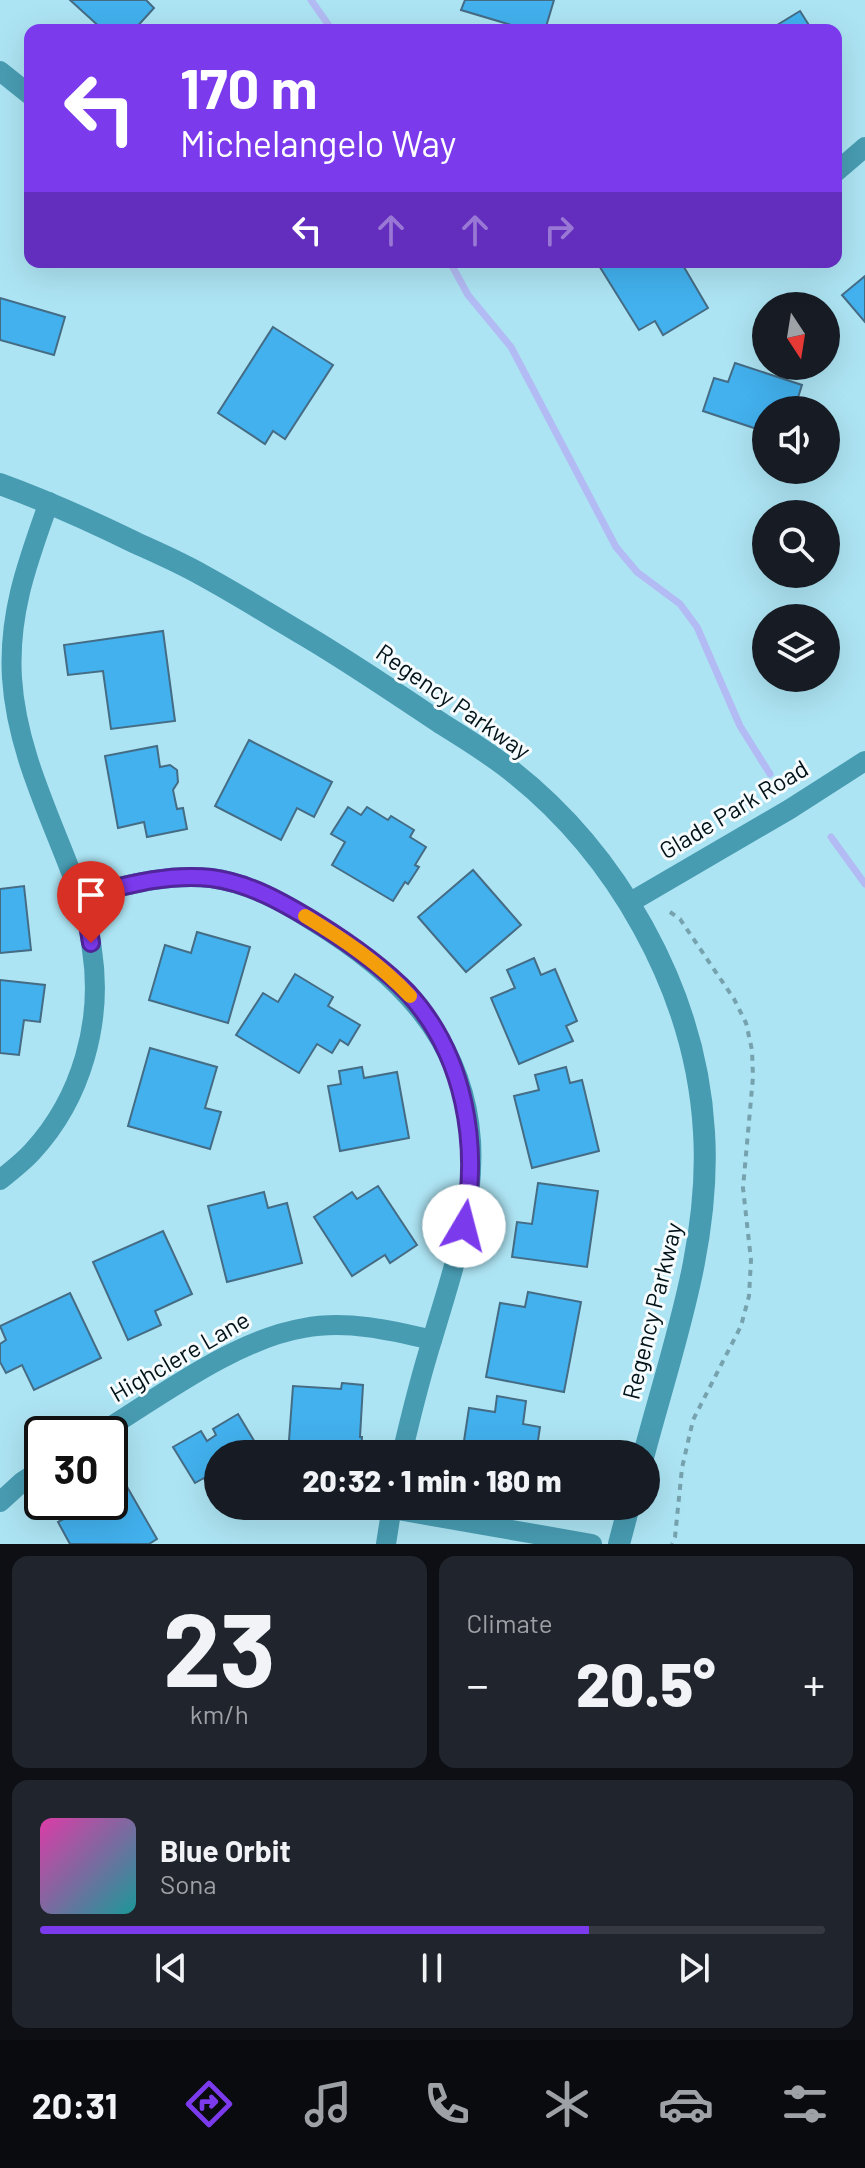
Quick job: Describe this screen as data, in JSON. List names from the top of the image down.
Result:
{
  "streets": {
    "street": ["Regency Parkway", "Glade Park Road", "Highclere Lane"]
  },
  "crossings": [
    ["Regency Parkway", "Glade Park Road"]
  ],
  "north": "bottom",
  "page": {
    "turn": ["170 m", "Michelangelo Way"],
    "limit": "30",
    "trip": "20:32 · 1 min · 180 m",
    "tile": [
      ["23", "km/h"],
      "Climate"
    ],
    "heat": ["−", "20.5°", "+"],
    "song": ["Blue Orbit", "Sona"],
    "tabs": "20:31"
  }
}
